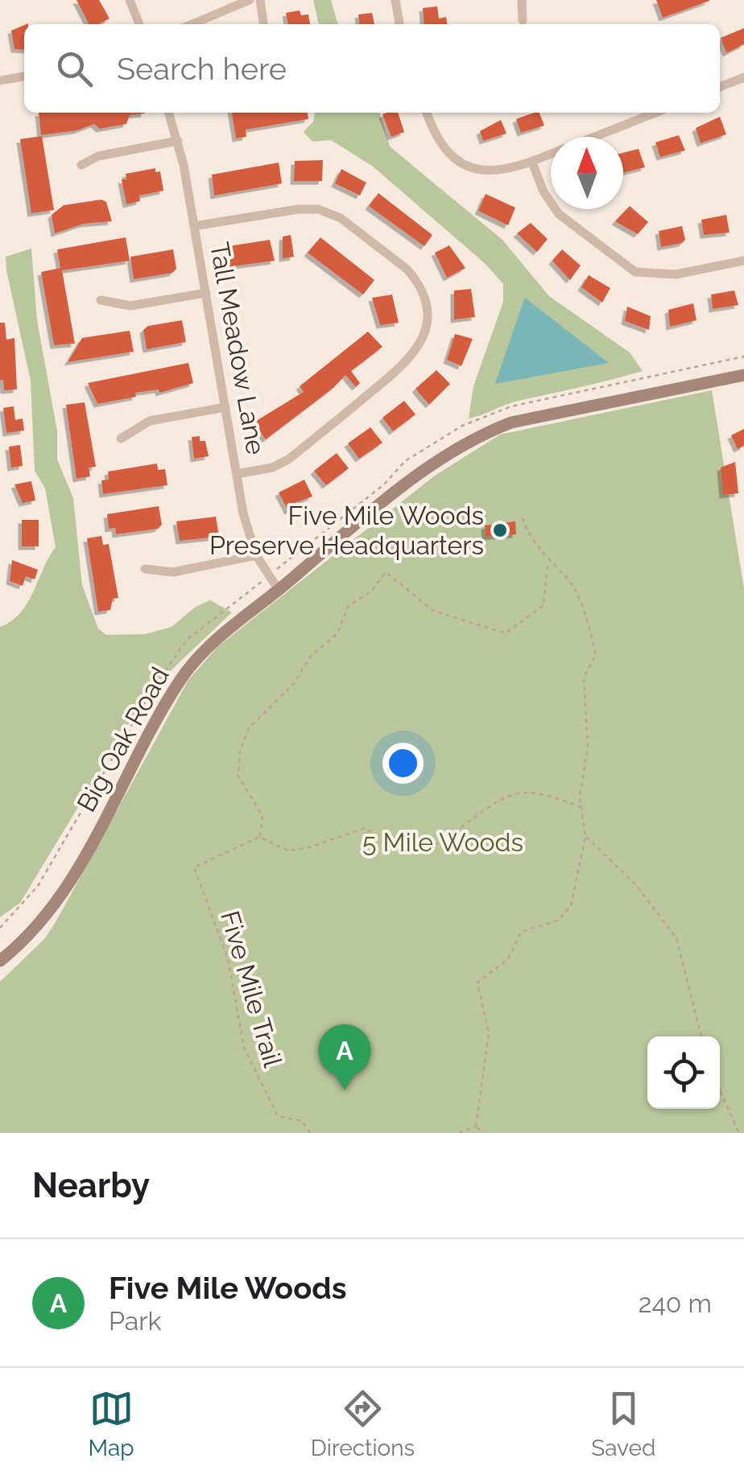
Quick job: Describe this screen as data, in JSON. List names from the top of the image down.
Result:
{
  "streets": {
    "street": ["Tall Meadow Lane", "Big Oak Road"],
    "path": ["Five Mile Trail"]
  },
  "crossings": [
    ["Tall Meadow Lane", "Big Oak Road"]
  ],
  "parks": ["5 Mile Woods"],
  "places": ["Five Mile Woods Preserve Headquarters"],
  "north": "top",
  "page": {
    "search": "Search here",
    "pins": "A",
    "heading": "Nearby",
    "list": [
      {
        "mark": "A",
        "name": "Five Mile Woods",
        "note": "Park",
        "value": "240 m"
      }
    ],
    "nav": ["Map", "Directions", "Saved"]
  }
}
